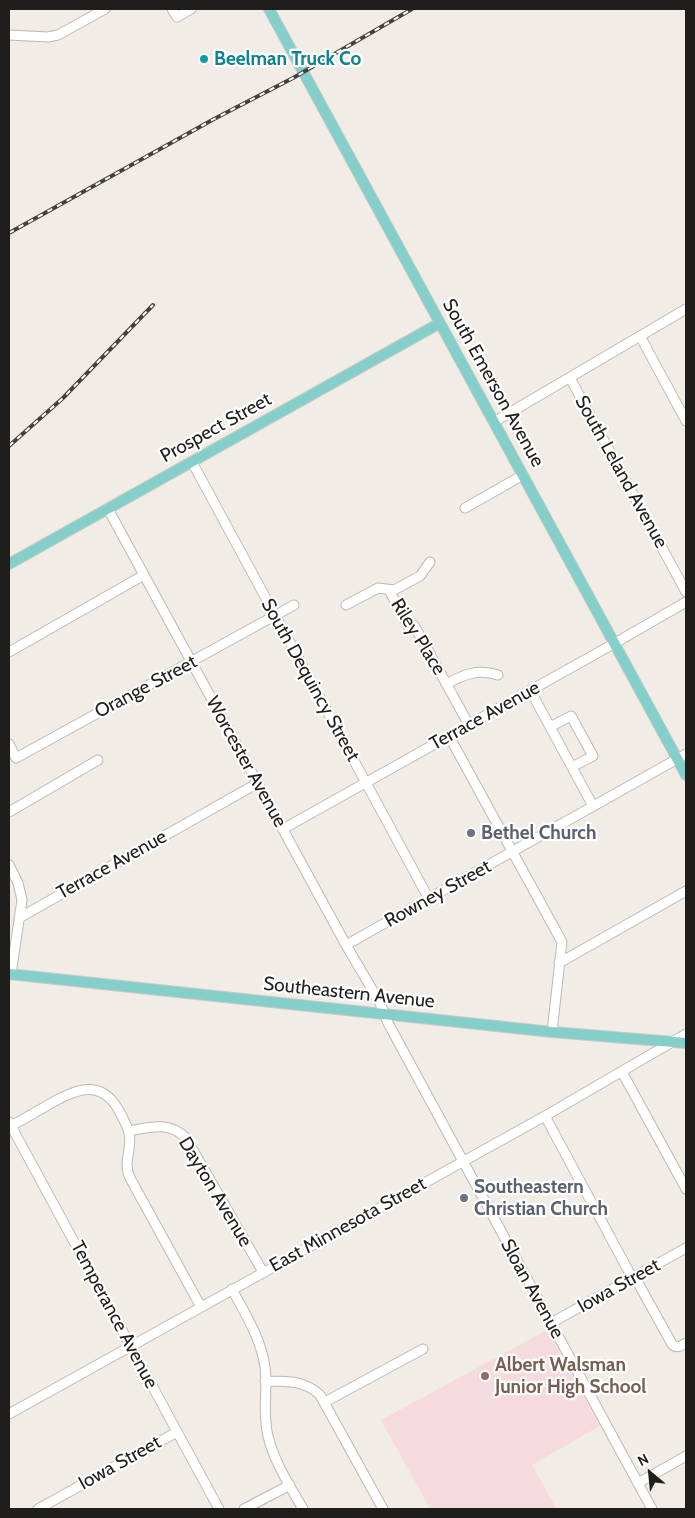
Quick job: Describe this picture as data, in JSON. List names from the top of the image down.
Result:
{
  "streets": {
    "main road": ["South Emerson Avenue", "Prospect Street", "Southeastern Avenue"],
    "street": [
      "South Leland Avenue",
      "Riley Place",
      "South Dequincy Street",
      "Orange Street",
      "Terrace Avenue",
      "Worcester Avenue",
      "Rowney Street",
      "Dayton Avenue",
      "East Minnesota Street",
      "Iowa Street",
      "Sloan Avenue",
      "Temperance Avenue"
    ]
  },
  "crossings": [
    ["South Emerson Avenue", "Prospect Street"],
    ["South Emerson Avenue", "Terrace Avenue"],
    ["South Emerson Avenue", "Rowney Street"],
    ["Prospect Street", "South Dequincy Street"],
    ["Prospect Street", "Worcester Avenue"],
    ["Riley Place", "Terrace Avenue"],
    ["South Dequincy Street", "Orange Street"],
    ["South Dequincy Street", "Terrace Avenue"],
    ["South Dequincy Street", "Rowney Street"],
    ["Orange Street", "Worcester Avenue"],
    ["Terrace Avenue", "Worcester Avenue"],
    ["Worcester Avenue", "Rowney Street"],
    ["Worcester Avenue", "Southeastern Avenue"],
    ["Worcester Avenue", "Sloan Avenue"],
    ["Southeastern Avenue", "East Minnesota Street"],
    ["Southeastern Avenue", "Sloan Avenue"],
    ["Dayton Avenue", "East Minnesota Street"],
    ["East Minnesota Street", "Sloan Avenue"],
    ["East Minnesota Street", "Temperance Avenue"],
    ["Iowa Street", "Sloan Avenue"],
    ["Iowa Street", "Temperance Avenue"]
  ],
  "places": [
    "Beelman Truck Co",
    "Bethel Church",
    "Southeastern Christian Church",
    "Albert Walsman Junior High School"
  ],
  "north": "top left"
}
